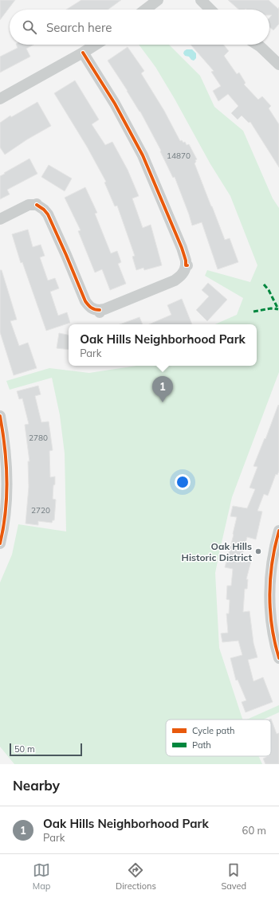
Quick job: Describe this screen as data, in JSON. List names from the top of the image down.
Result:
{
  "places": ["Oak Hills Historic District"],
  "house_numbers": ["14870", "2780", "2720"],
  "legend": ["Cycle path", "Path"],
  "scale_bar": "50 m",
  "page": {
    "search": "Search here",
    "popup": ["Oak Hills Neighborhood Park", "Park"],
    "pins": "1",
    "scale": "50 m",
    "heading": "Nearby",
    "list": [
      {
        "mark": "1",
        "name": "Oak Hills Neighborhood Park",
        "note": "Park",
        "value": "60 m"
      }
    ],
    "nav": ["Map", "Directions", "Saved"]
  }
}
